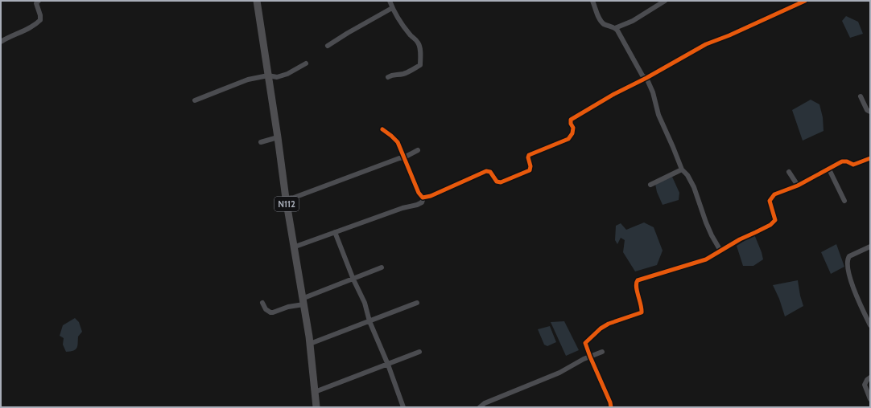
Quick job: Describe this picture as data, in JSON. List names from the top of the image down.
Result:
{
  "streets": {
    "highway": ["N112"]
  }
}
